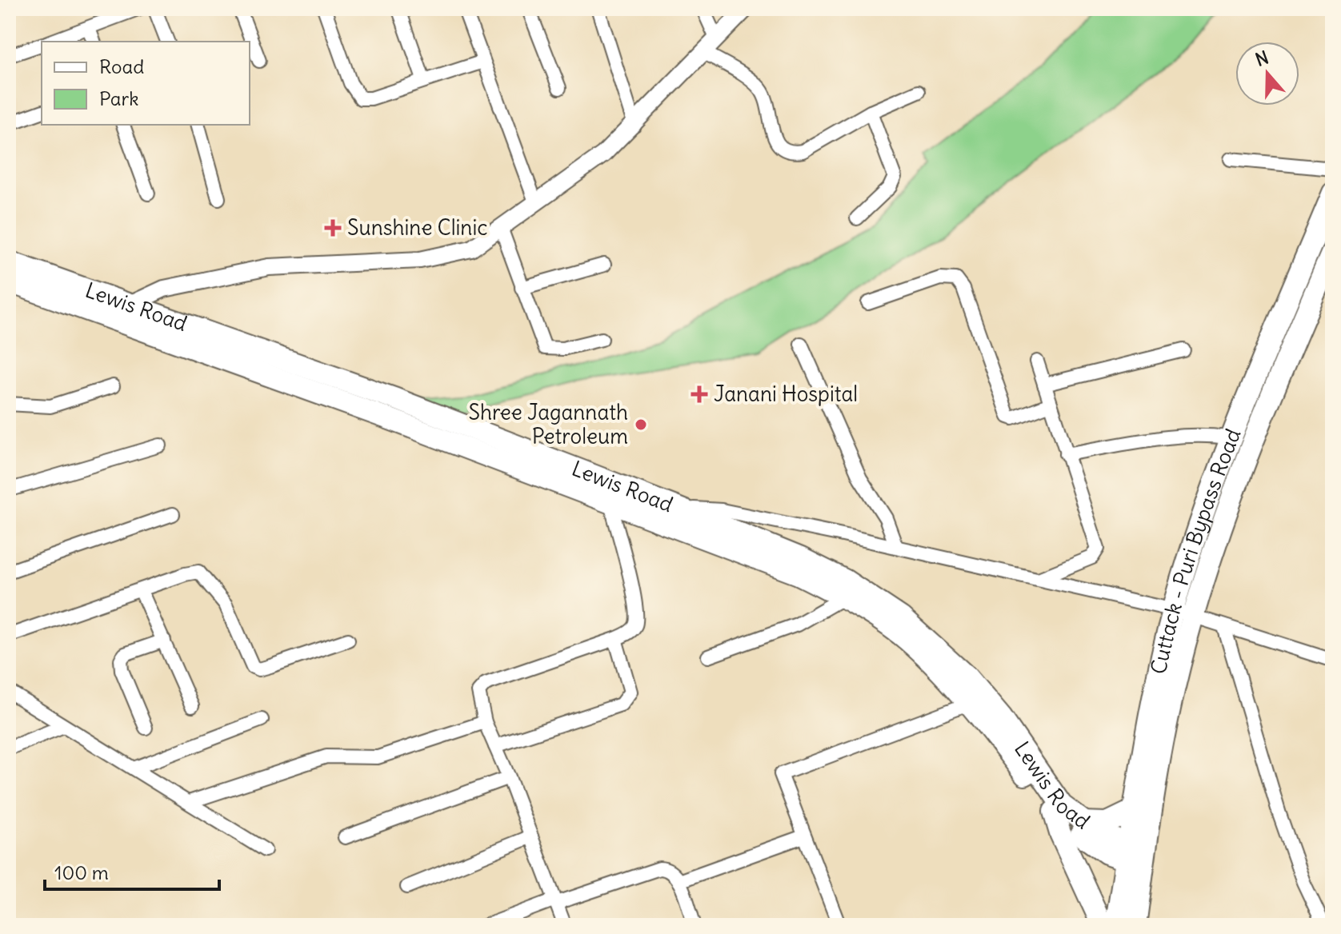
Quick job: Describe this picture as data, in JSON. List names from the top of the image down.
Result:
{
  "streets": {
    "main road": ["Lewis Road", "Cuttack - Puri Bypass Road"]
  },
  "crossings": [
    ["Lewis Road", "Cuttack - Puri Bypass Road"]
  ],
  "places": {
    "health": ["Sunshine Clinic", "Janani Hospital"],
    "other": ["Shree Jagannath Petroleum"]
  },
  "legend": ["Road", "Park"],
  "scale_bar": "100 m",
  "north": "top"
}
